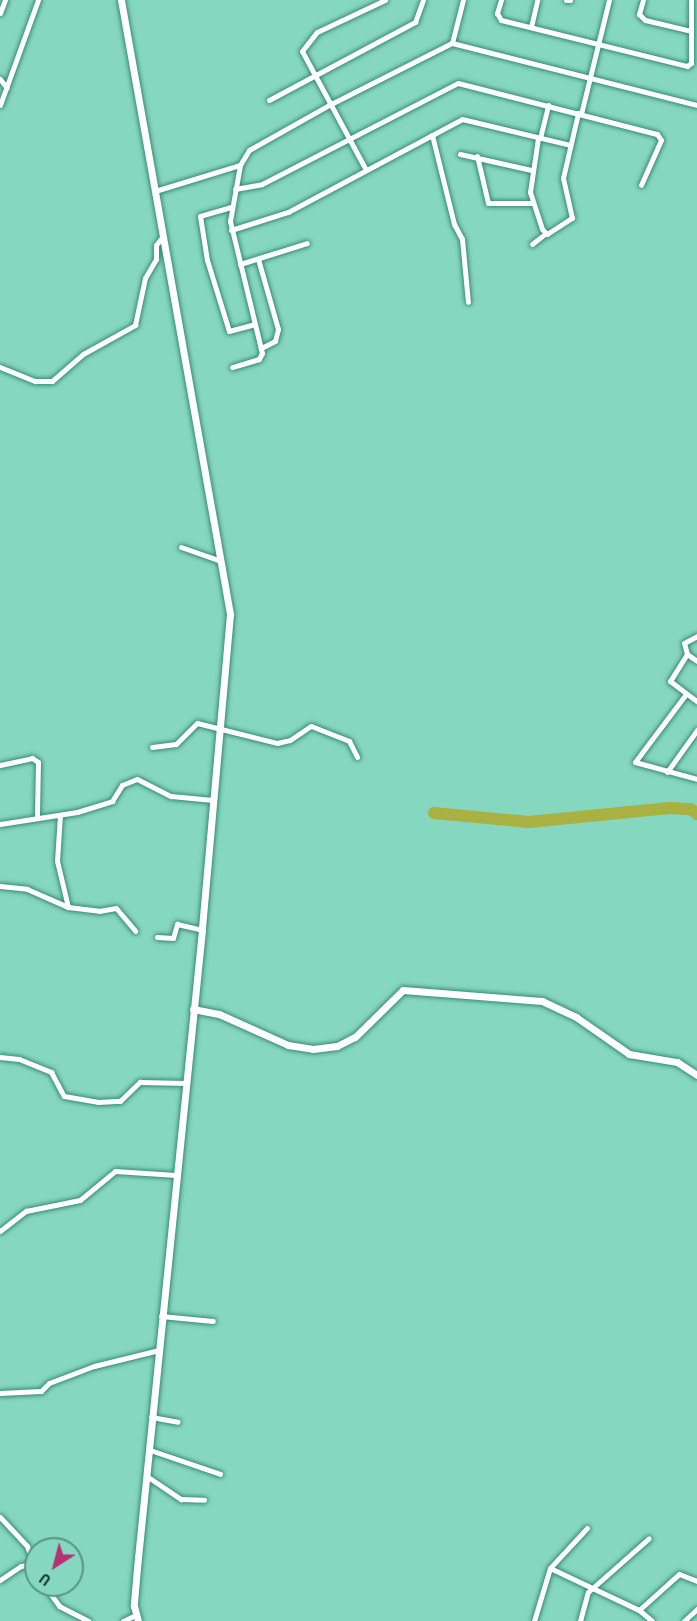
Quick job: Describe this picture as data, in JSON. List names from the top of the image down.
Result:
{
  "north": "bottom left"
}
